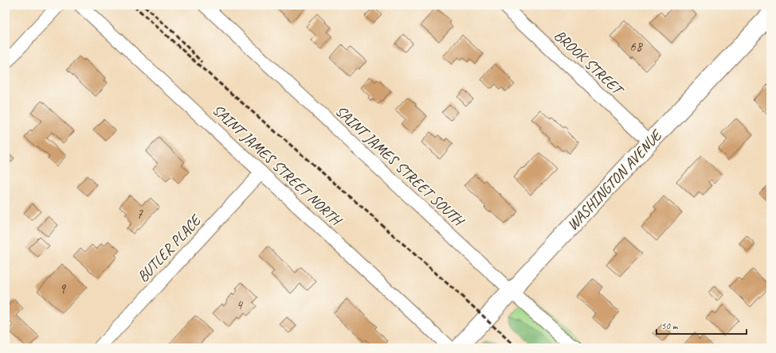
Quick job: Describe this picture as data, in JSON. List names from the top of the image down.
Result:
{
  "streets": {
    "main road": ["WASHINGTON AVENUE"],
    "street": [
      "BROOK STREET",
      "SAINT JAMES STREET NORTH",
      "SAINT JAMES STREET SOUTH",
      "BUTLER PLACE"
    ]
  },
  "crossings": [
    ["BROOK STREET", "WASHINGTON AVENUE"],
    ["SAINT JAMES STREET NORTH", "BUTLER PLACE"],
    ["SAINT JAMES STREET SOUTH", "WASHINGTON AVENUE"]
  ],
  "house_numbers": [
    "68",
    "7",
    "9",
    "4"
  ],
  "scale_bar": "50 m"
}
